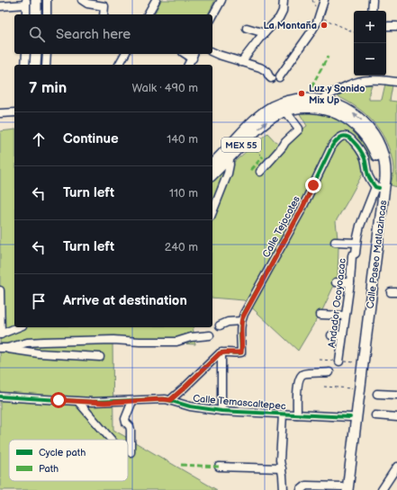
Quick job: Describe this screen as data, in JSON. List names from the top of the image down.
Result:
{
  "streets": {
    "highway": ["MEX 55", "Calle Paseo Matlazincas"],
    "street": ["Calle Tejocotes", "Andador Ocoyoacac", "Calle Temascaltepec"]
  },
  "crossings": [
    ["Calle Tejocotes", "Calle Paseo Matlazincas"],
    ["Calle Tejocotes", "Andador Ocoyoacac"],
    ["Calle Paseo Matlazincas", "Andador Ocoyoacac"],
    ["Calle Paseo Matlazincas", "Calle Temascaltepec"]
  ],
  "places": ["La Montaña", "Luz y Sonido Mix Up"],
  "legend": ["Cycle path", "Path"],
  "page": {
    "map_buttons": ["+", "−"],
    "search": "Search here",
    "heading": ["7 min", "Walk · 490 m"],
    "list": [
      ["Continue", "140 m"],
      ["Turn left", "110 m"],
      ["Turn left", "240 m"],
      "Arrive at destination"
    ]
  }
}
